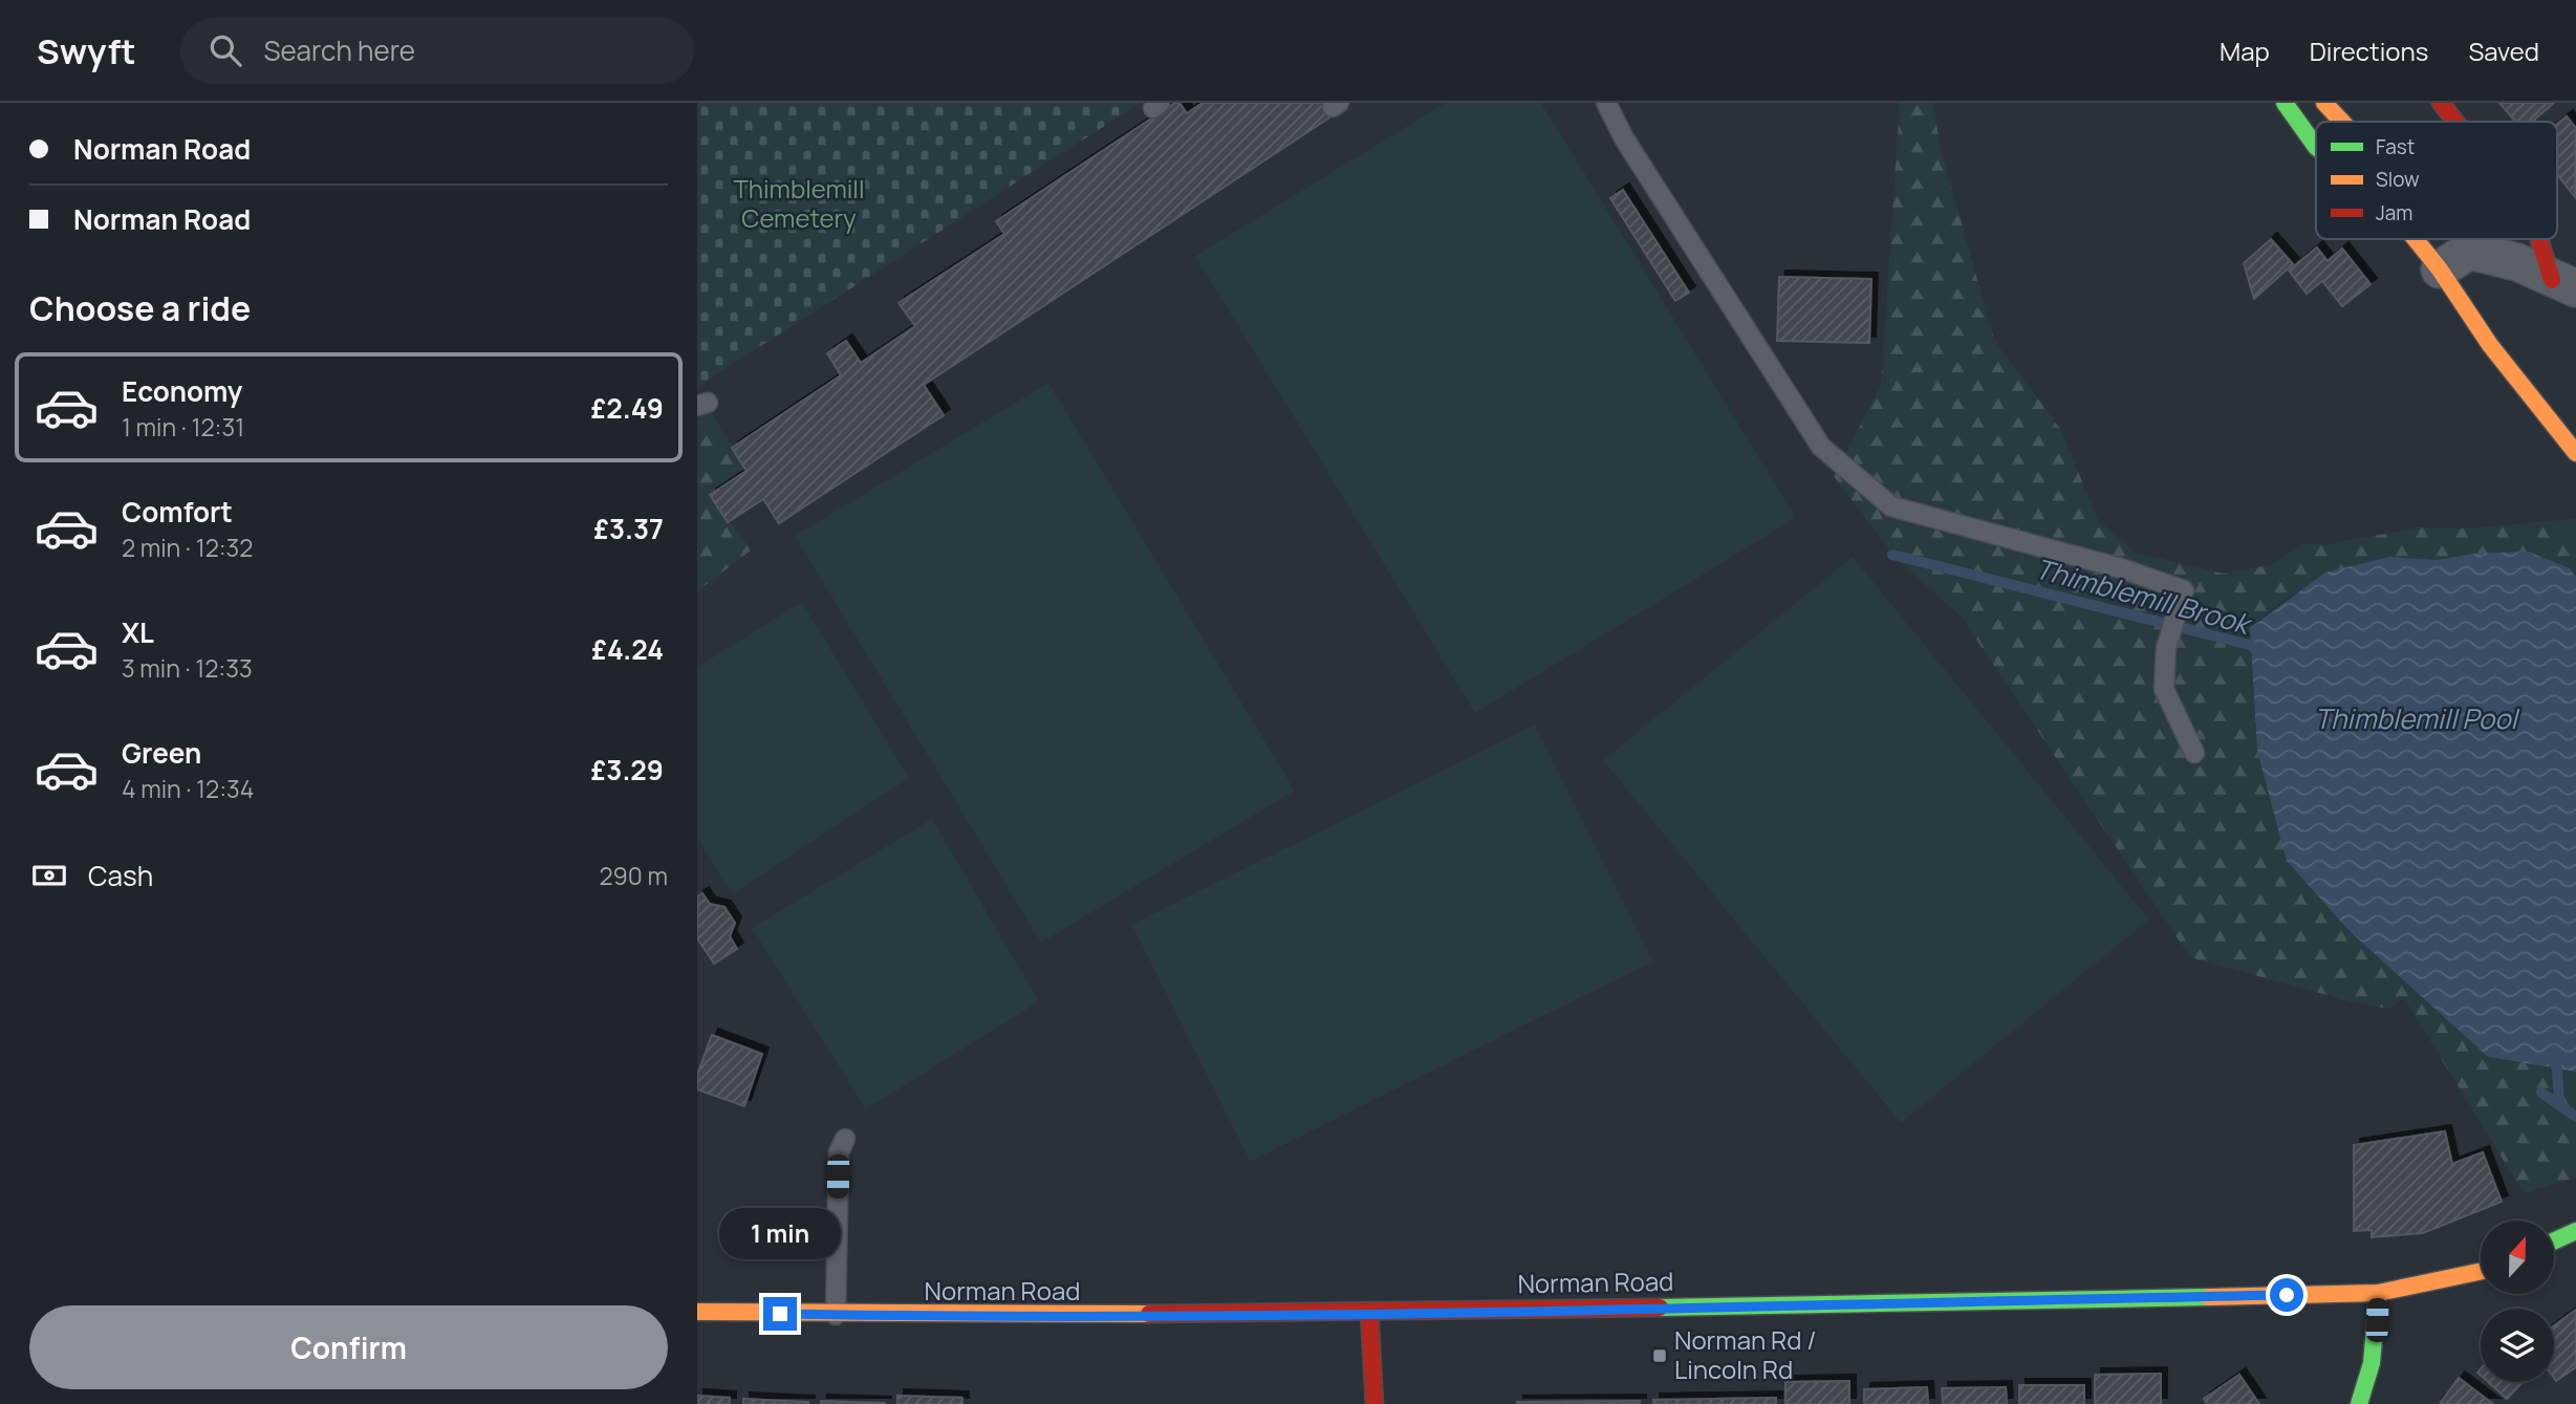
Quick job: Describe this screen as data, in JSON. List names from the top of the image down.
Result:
{
  "streets": {
    "street": ["Norman Road"]
  },
  "water": ["Thimblemill Brook", "Thimblemill Pool"],
  "parks": ["Thimblemill Cemetery"],
  "places": {
    "transit": ["Norman Rd / Lincoln Rd"]
  },
  "legend": ["Fast", "Slow", "Jam"],
  "north": "top",
  "page": {
    "header": "Swyft",
    "search": "Search here",
    "nav": ["Map", "Directions", "Saved"],
    "banner": ["Norman Road", "Norman Road"],
    "heading": "Choose a ride",
    "list": [
      {
        "name": "Economy",
        "note": "1 min · 12:31",
        "value": "£2.49"
      },
      {
        "name": "Comfort",
        "note": "2 min · 12:32",
        "value": "£3.37"
      },
      {
        "name": "XL",
        "note": "3 min · 12:33",
        "value": "£4.24"
      },
      {
        "name": "Green",
        "note": "4 min · 12:34",
        "value": "£3.29"
      }
    ],
    "pay": ["Cash", "290 m"],
    "bubble": "1 min",
    "buttons": "Confirm"
  }
}
